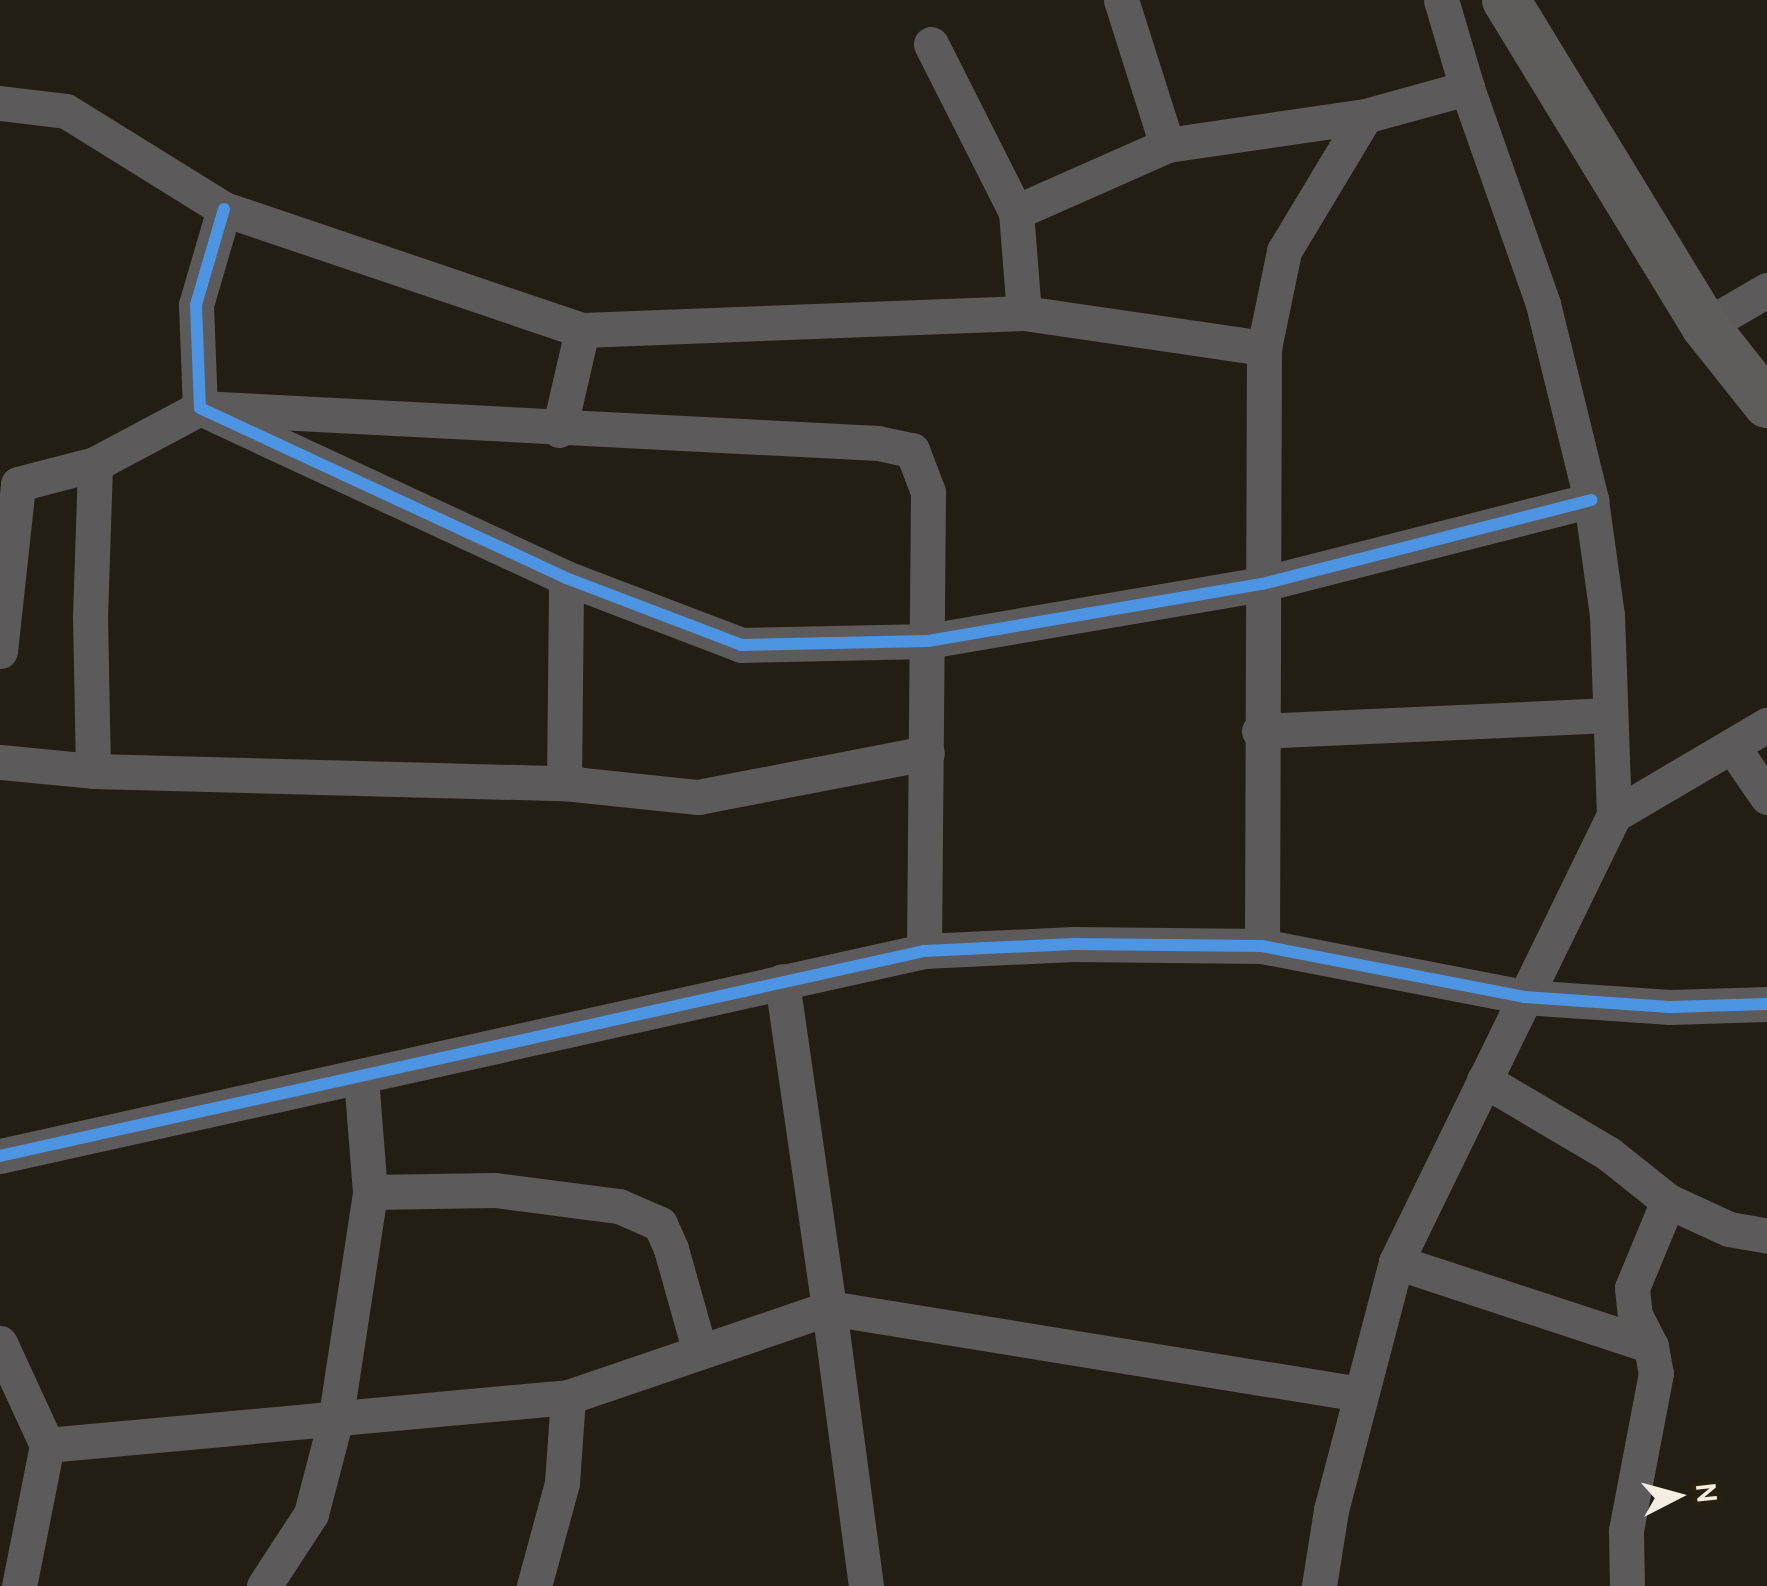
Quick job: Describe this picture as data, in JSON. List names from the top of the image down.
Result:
{
  "north": "right"
}
